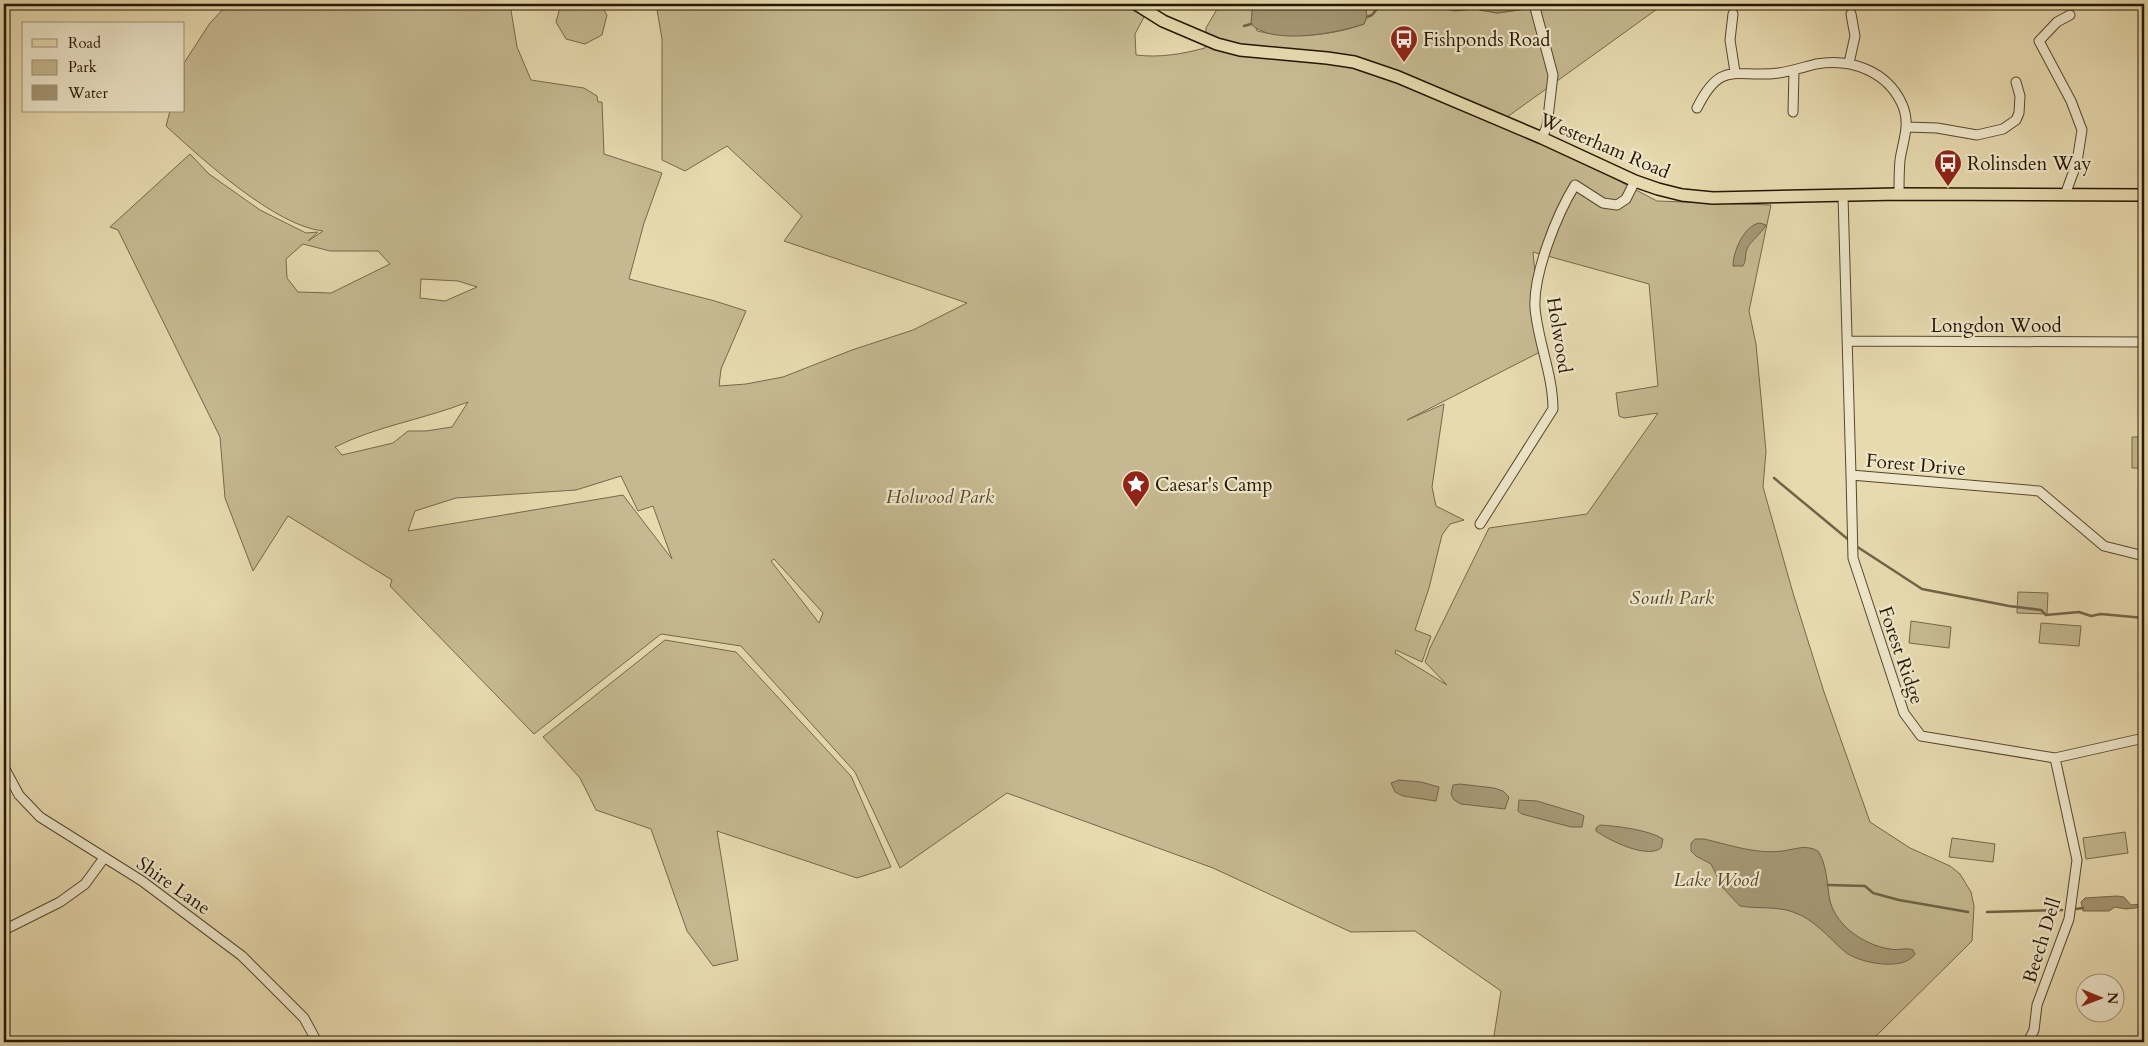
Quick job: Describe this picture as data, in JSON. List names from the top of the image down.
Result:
{
  "streets": {
    "main road": ["Westerham Road"],
    "street": [
      "Longdon Wood",
      "Holwood",
      "Forest Drive",
      "Forest Ridge",
      "Shire Lane",
      "Beech Dell"
    ]
  },
  "crossings": [
    ["Westerham Road", "Holwood"],
    ["Westerham Road", "Forest Drive"],
    ["Longdon Wood", "Forest Drive"],
    ["Forest Drive", "Forest Ridge"],
    ["Forest Ridge", "Beech Dell"]
  ],
  "parks": ["Holwood Park", "South Park", "Lake Wood"],
  "places": {
    "bus stop": ["Fishponds Road", "Rolinsden Way"],
    "place": ["Caesar's Camp"]
  },
  "legend": ["Road", "Park", "Water"],
  "north": "right"
}
